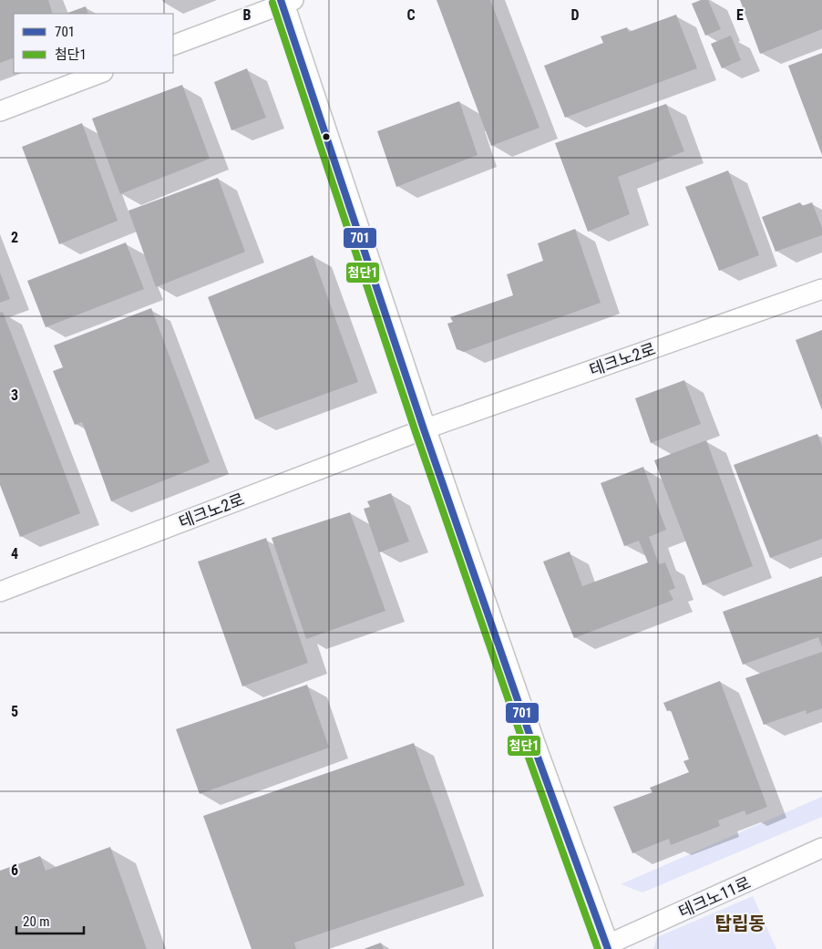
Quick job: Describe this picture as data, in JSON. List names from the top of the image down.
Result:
{
  "streets": {
    "street": ["테크노2로", "테크노11로"]
  },
  "districts": ["탑립동"],
  "lines": ["transit line 701", "transit line 첨단1"],
  "legend": ["701", "첨단1"],
  "scale_bar": "20 m",
  "grid": {
    "columns": [
      "B",
      "C",
      "D",
      "E"
    ],
    "rows": [
      "2",
      "3",
      "4",
      "5",
      "6"
    ]
  }
}
